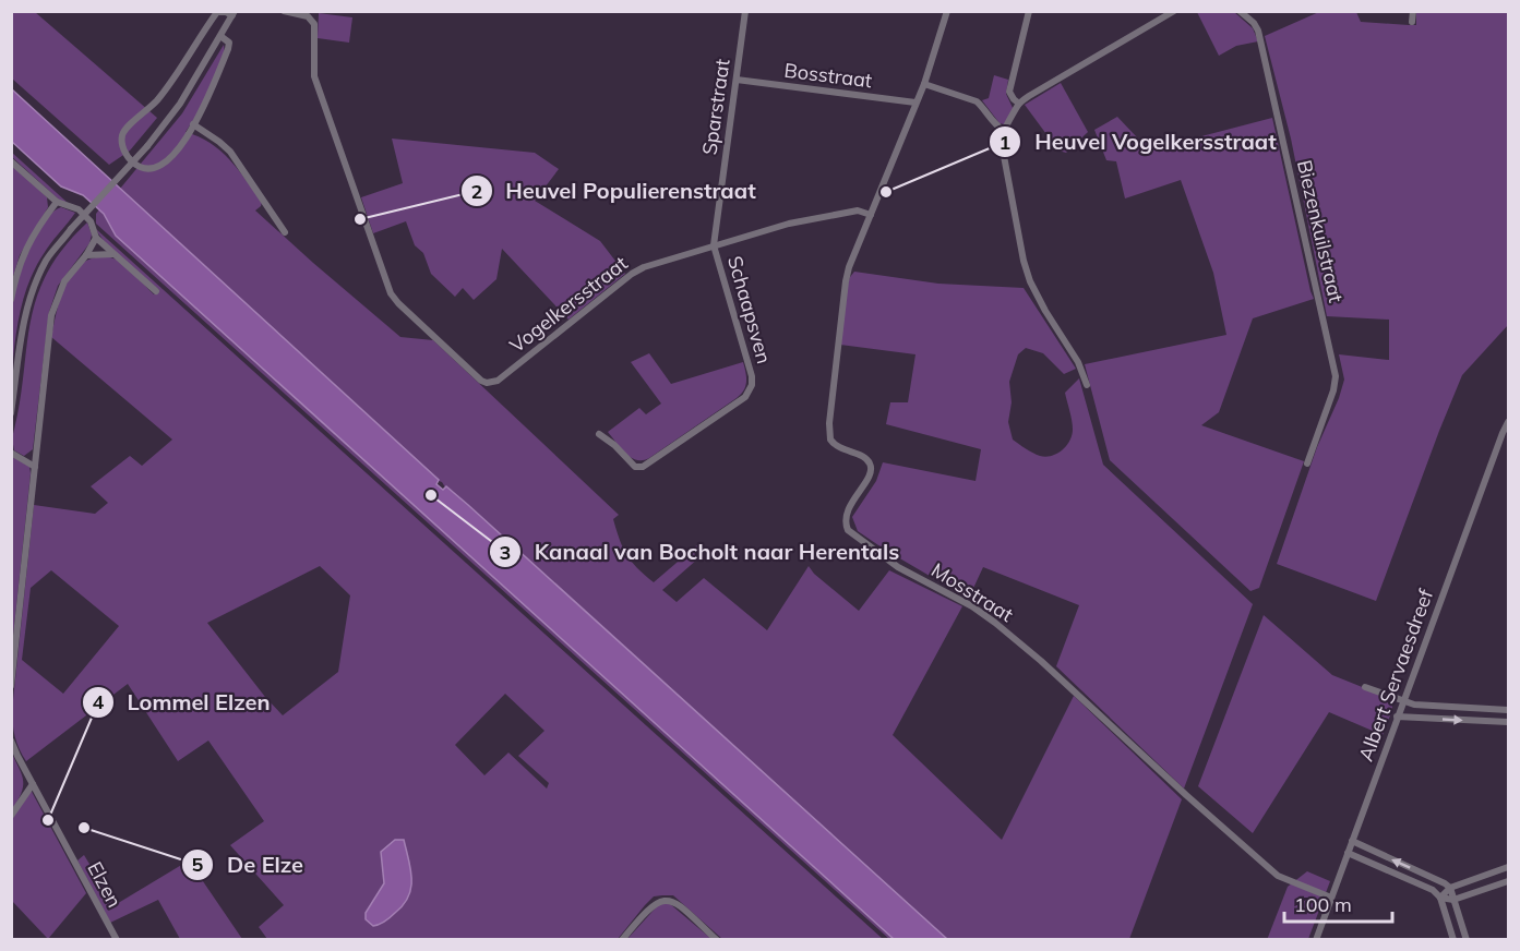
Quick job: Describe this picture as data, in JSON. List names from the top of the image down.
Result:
{
  "streets": {
    "street": [
      "Bosstraat",
      "Sparstraat",
      "Biezenkuilstraat",
      "Vogelkersstraat",
      "Schaapsven",
      "Mosstraat",
      "Albert Servaesdreef",
      "Elzen"
    ]
  },
  "crossings": [
    ["Bosstraat", "Sparstraat"],
    ["Bosstraat", "Mosstraat"],
    ["Sparstraat", "Vogelkersstraat"],
    ["Sparstraat", "Schaapsven"],
    ["Vogelkersstraat", "Schaapsven"],
    ["Vogelkersstraat", "Mosstraat"],
    ["Mosstraat", "Albert Servaesdreef"]
  ],
  "places": [
    "Heuvel Vogelkersstraat",
    "Heuvel Populierenstraat",
    "Kanaal van Bocholt naar Herentals",
    "Lommel Elzen",
    "De Elze"
  ],
  "scale_bar": "100 m"
}
